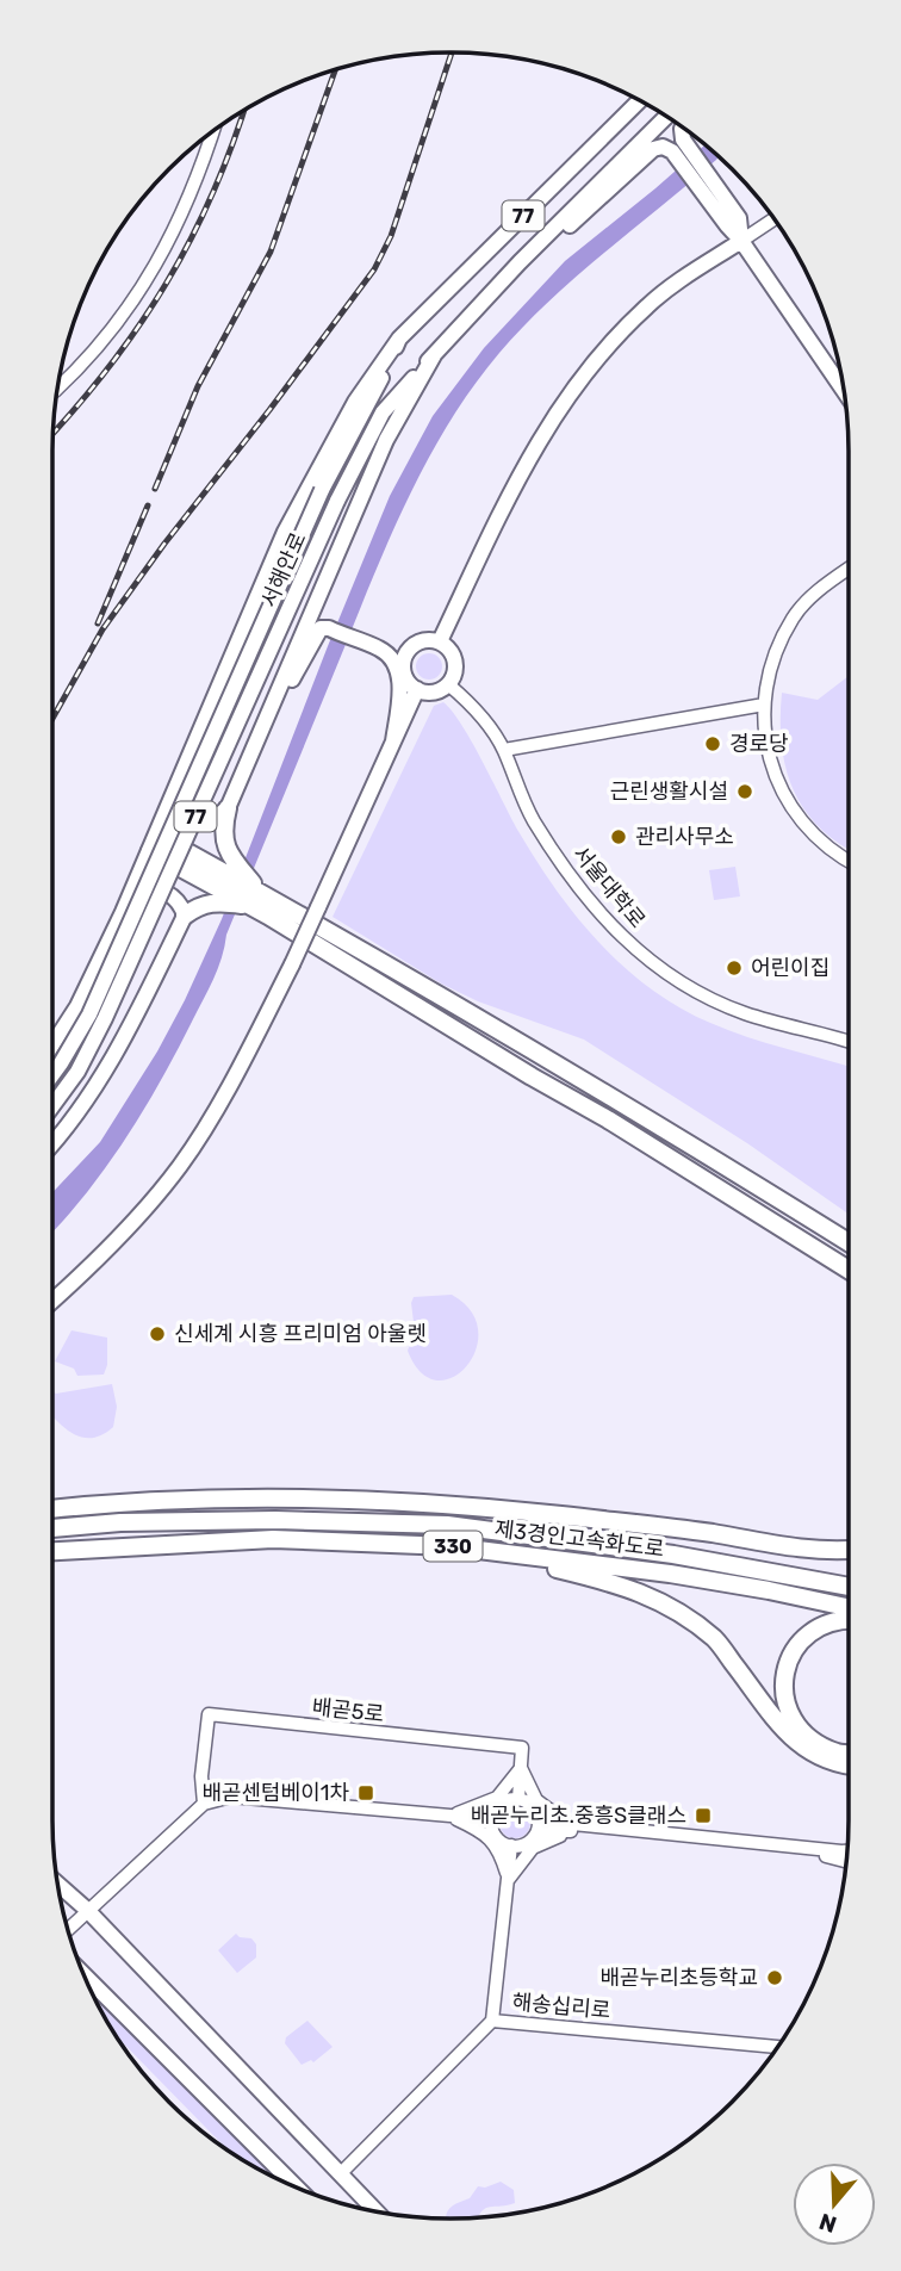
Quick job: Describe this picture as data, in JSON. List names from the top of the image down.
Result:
{
  "streets": {
    "highway": ["제3경인고속화도로", "330"],
    "main road": ["77", "서해안로"],
    "street": ["서울대학로", "배곧5로", "해송십리로"]
  },
  "places": {
    "other": [
      "경로당",
      "근린생활시설",
      "관리사무소",
      "어린이집",
      "신세계 시흥 프리미엄 아울렛",
      "배곧누리초등학교"
    ],
    "transit": ["배곧센텀베이1차", "배곧누리초.중흥S클래스"]
  },
  "north": "bottom"
}
